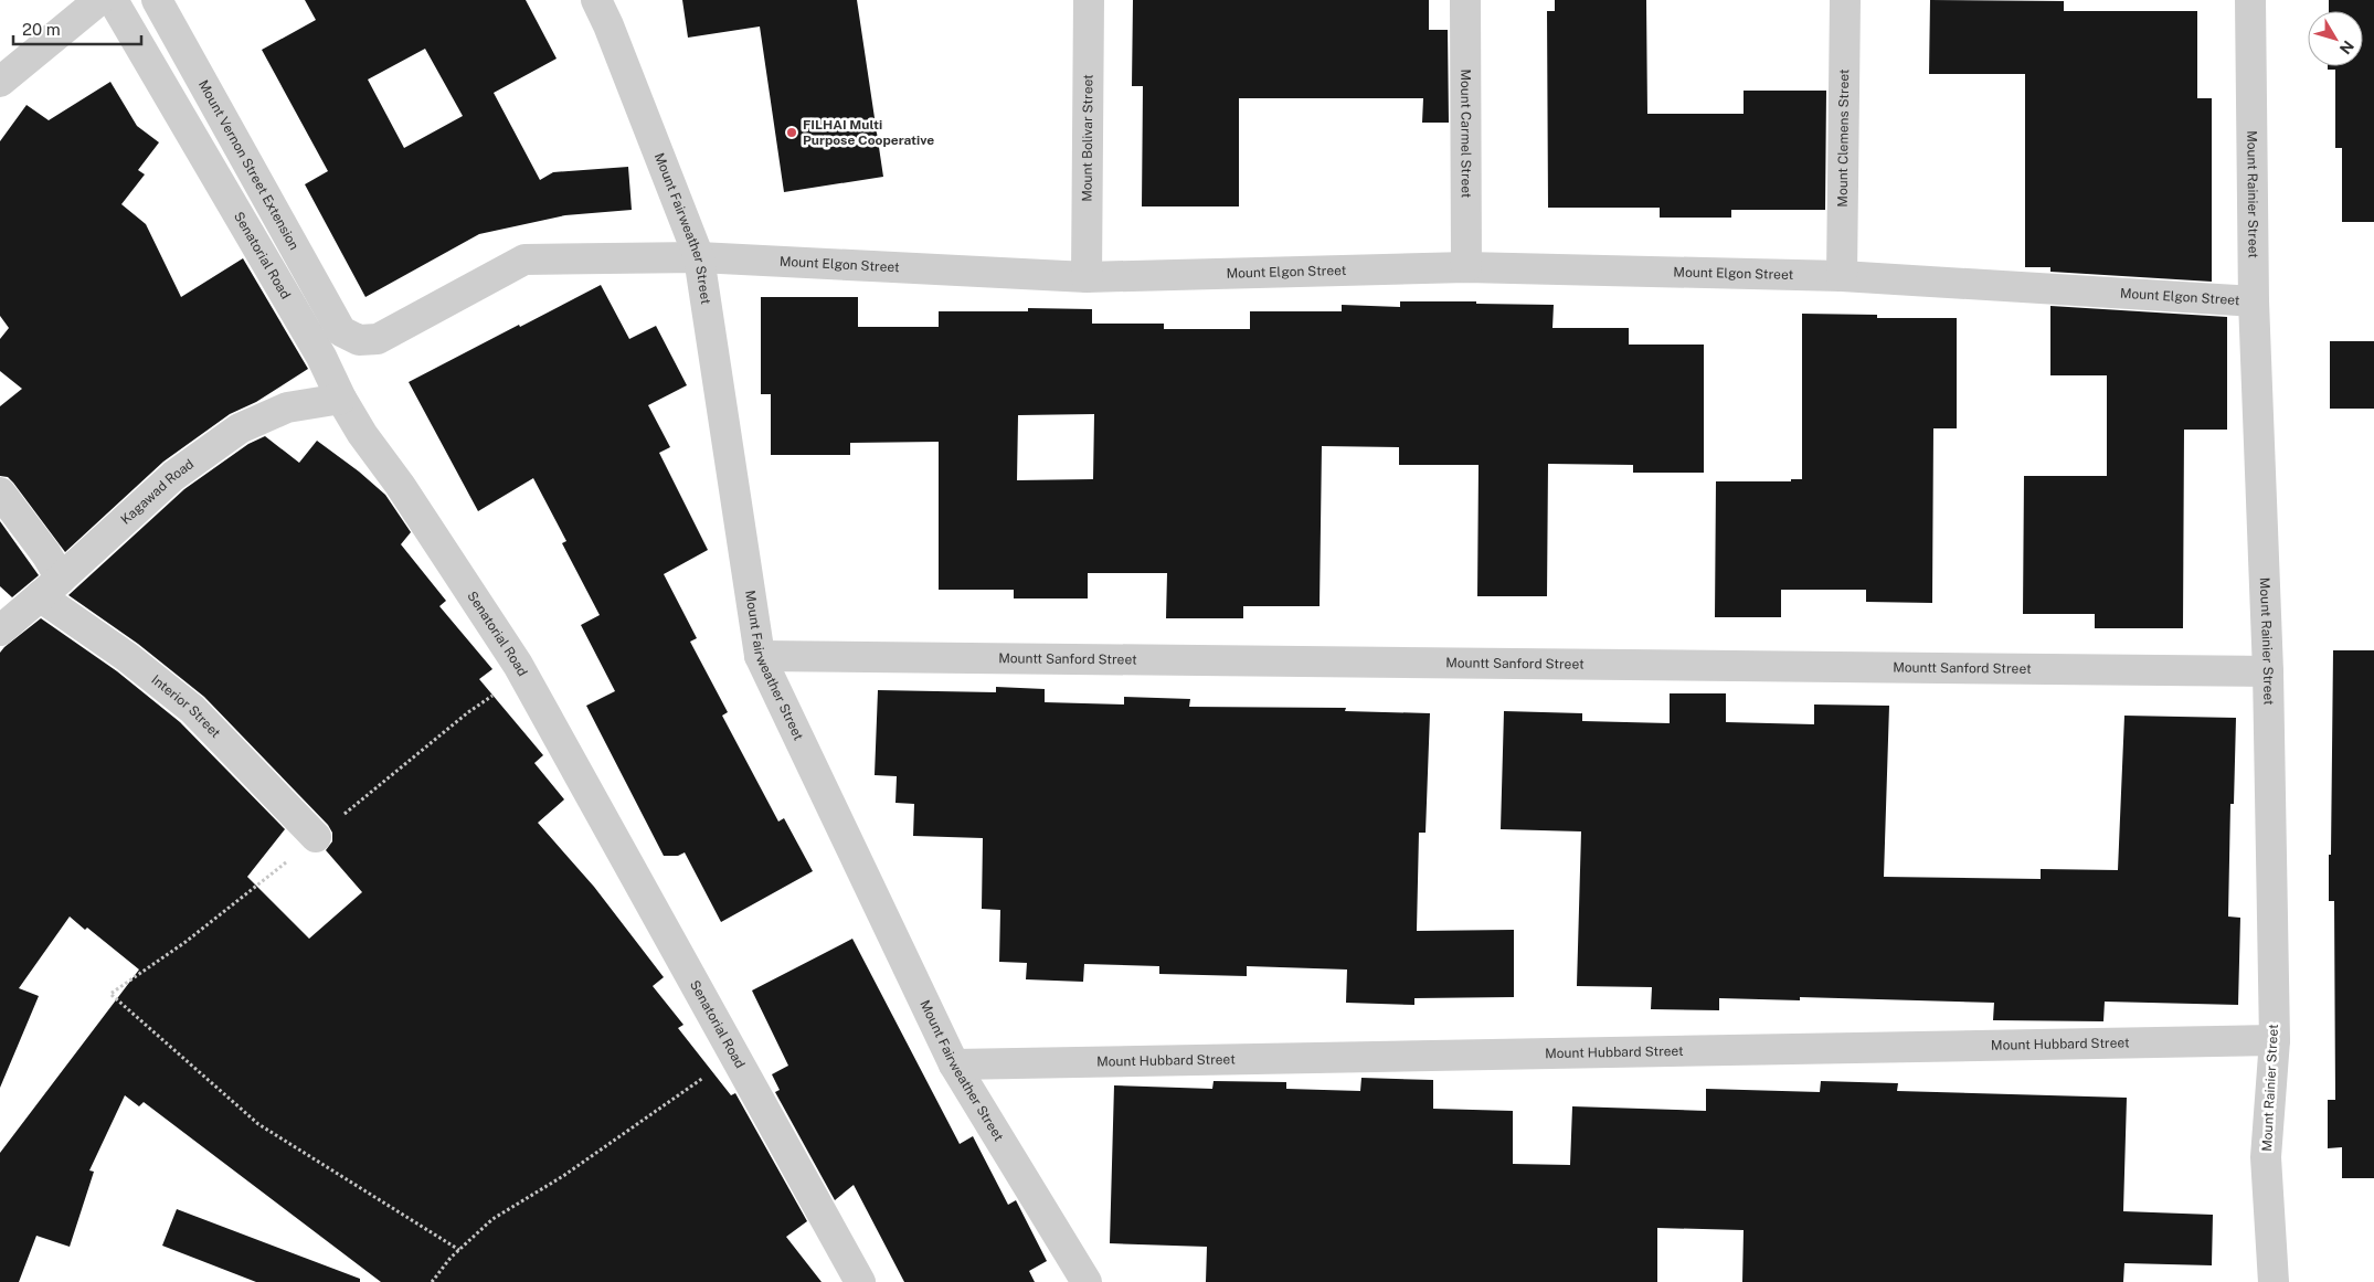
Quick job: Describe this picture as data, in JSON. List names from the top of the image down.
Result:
{
  "streets": {
    "street": [
      "Mount Carmel Street",
      "Mount Bolivar Street",
      "Mount Clemens Street",
      "Mount Vernon Street Extension",
      "Mount Rainier Street",
      "Mount Fairweather Street",
      "Senatorial Road",
      "Mount Elgon Street",
      "Kagawad Road",
      "Mountt Sanford Street",
      "Interior Street",
      "Mount Hubbard Street"
    ]
  },
  "crossings": [
    ["Mount Carmel Street", "Mount Elgon Street"],
    ["Mount Bolivar Street", "Mount Elgon Street"],
    ["Mount Clemens Street", "Mount Elgon Street"],
    ["Mount Vernon Street Extension", "Mount Elgon Street"],
    ["Mount Rainier Street", "Mount Elgon Street"],
    ["Mount Rainier Street", "Mountt Sanford Street"],
    ["Mount Rainier Street", "Mount Hubbard Street"],
    ["Mount Fairweather Street", "Mount Elgon Street"],
    ["Mount Fairweather Street", "Mountt Sanford Street"],
    ["Mount Fairweather Street", "Mount Hubbard Street"],
    ["Senatorial Road", "Kagawad Road"],
    ["Kagawad Road", "Interior Street"]
  ],
  "places": ["FILHAI Multi Purpose Cooperative"],
  "scale_bar": "20 m",
  "north": "bottom right"
}
